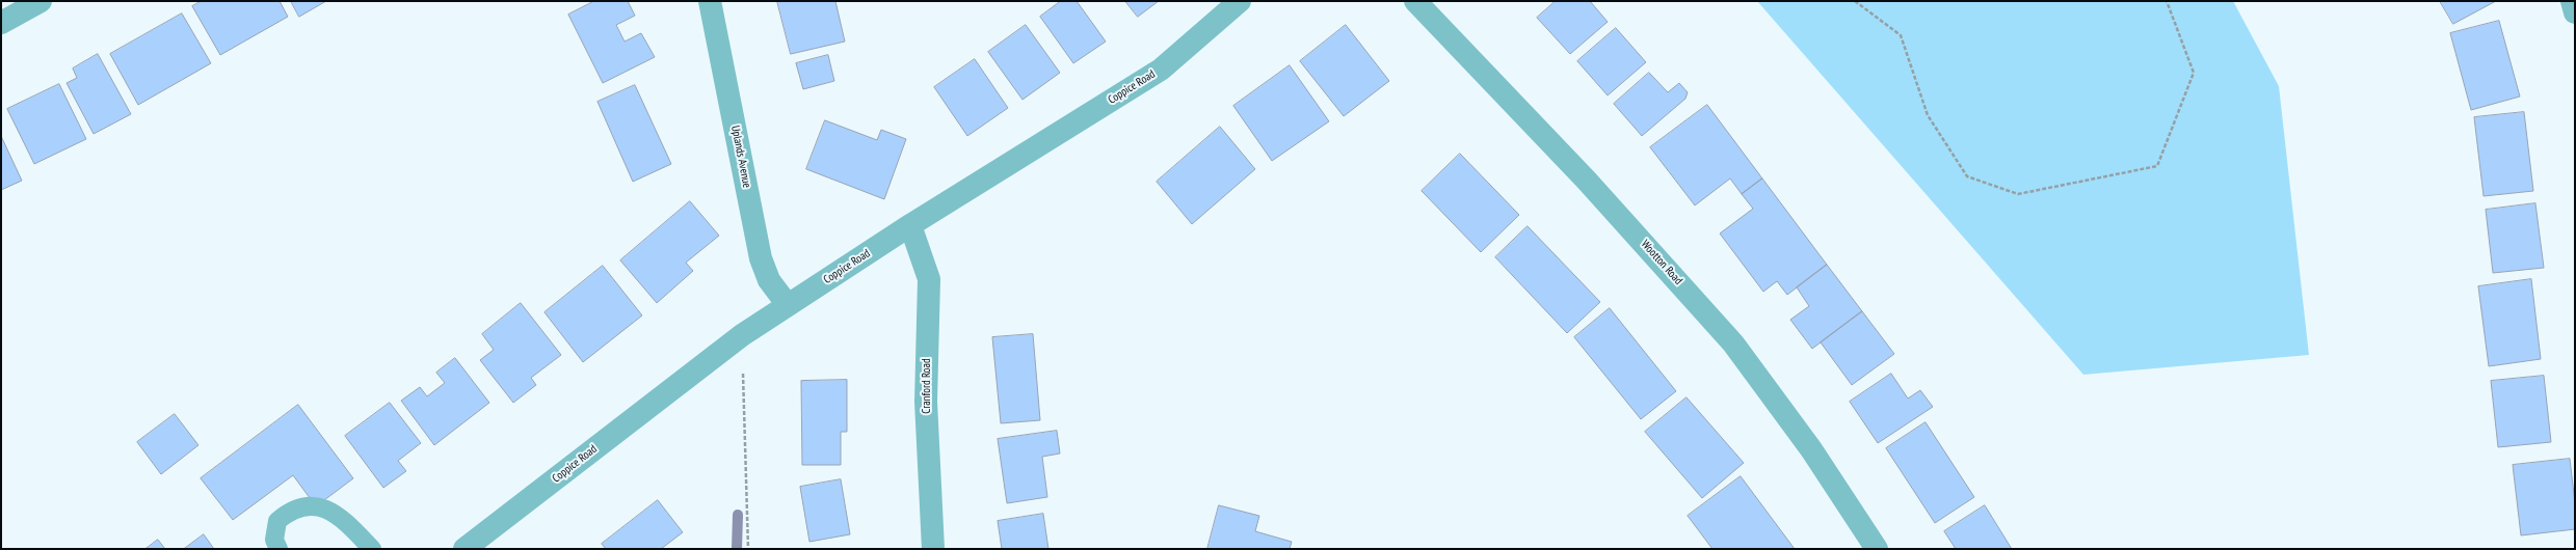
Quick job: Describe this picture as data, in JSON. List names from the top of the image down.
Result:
{
  "streets": {
    "street": [
      "Coppice Road",
      "Uplands Avenue",
      "Wootton Road",
      "Cranford Road"
    ]
  },
  "crossings": [
    ["Coppice Road", "Uplands Avenue"],
    ["Coppice Road", "Cranford Road"]
  ]
}
